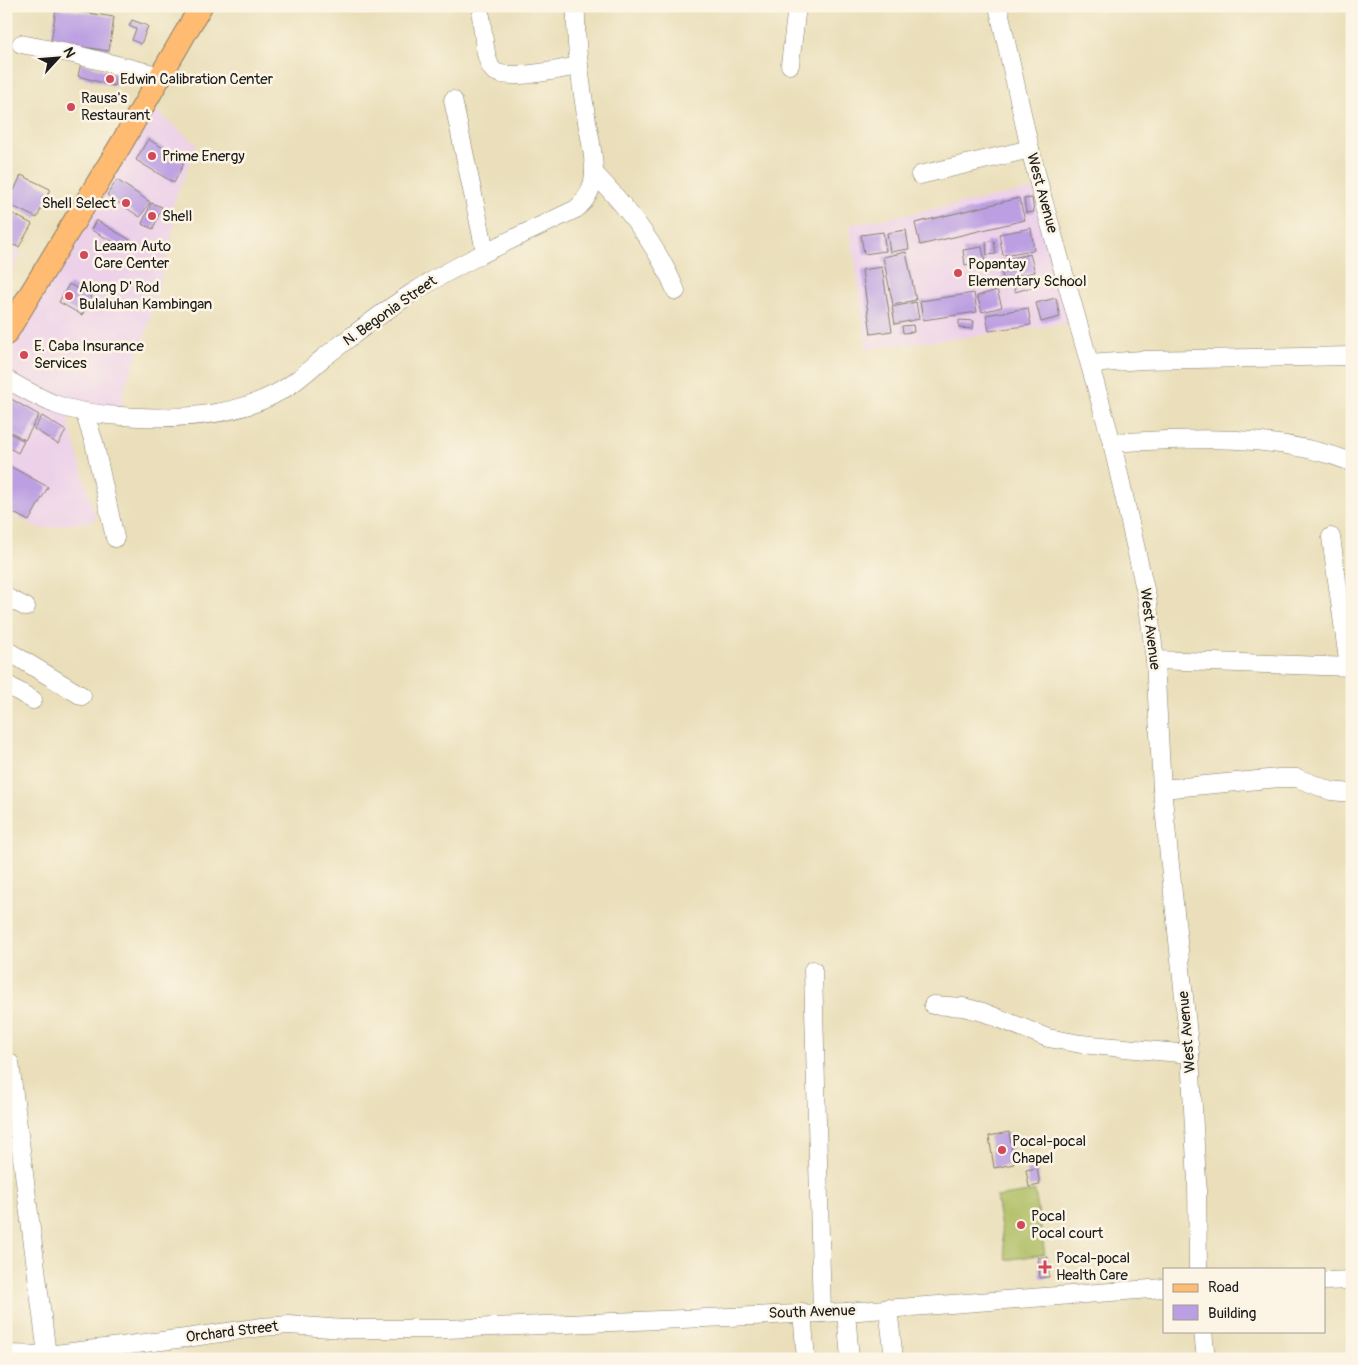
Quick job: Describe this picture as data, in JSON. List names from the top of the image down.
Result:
{
  "streets": {
    "street": [
      "West Avenue",
      "N. Begonia Street",
      "South Avenue",
      "Orchard Street"
    ]
  },
  "crossings": [
    ["South Avenue", "Orchard Street"]
  ],
  "places": {
    "other": [
      "Edwin Calibration Center",
      "Rausa's Restaurant",
      "Prime Energy",
      "Shell Select",
      "Shell",
      "Leaam Auto Care Center",
      "Popantay Elementary School",
      "Along D' Rod Bulaluhan Kambingan",
      "E. Caba Insurance Services",
      "Pocal-pocal Chapel",
      "Pocal Pocal court"
    ],
    "health": ["Pocal-pocal Health Care"]
  },
  "legend": ["Road", "Building"],
  "north": "top right"
}
